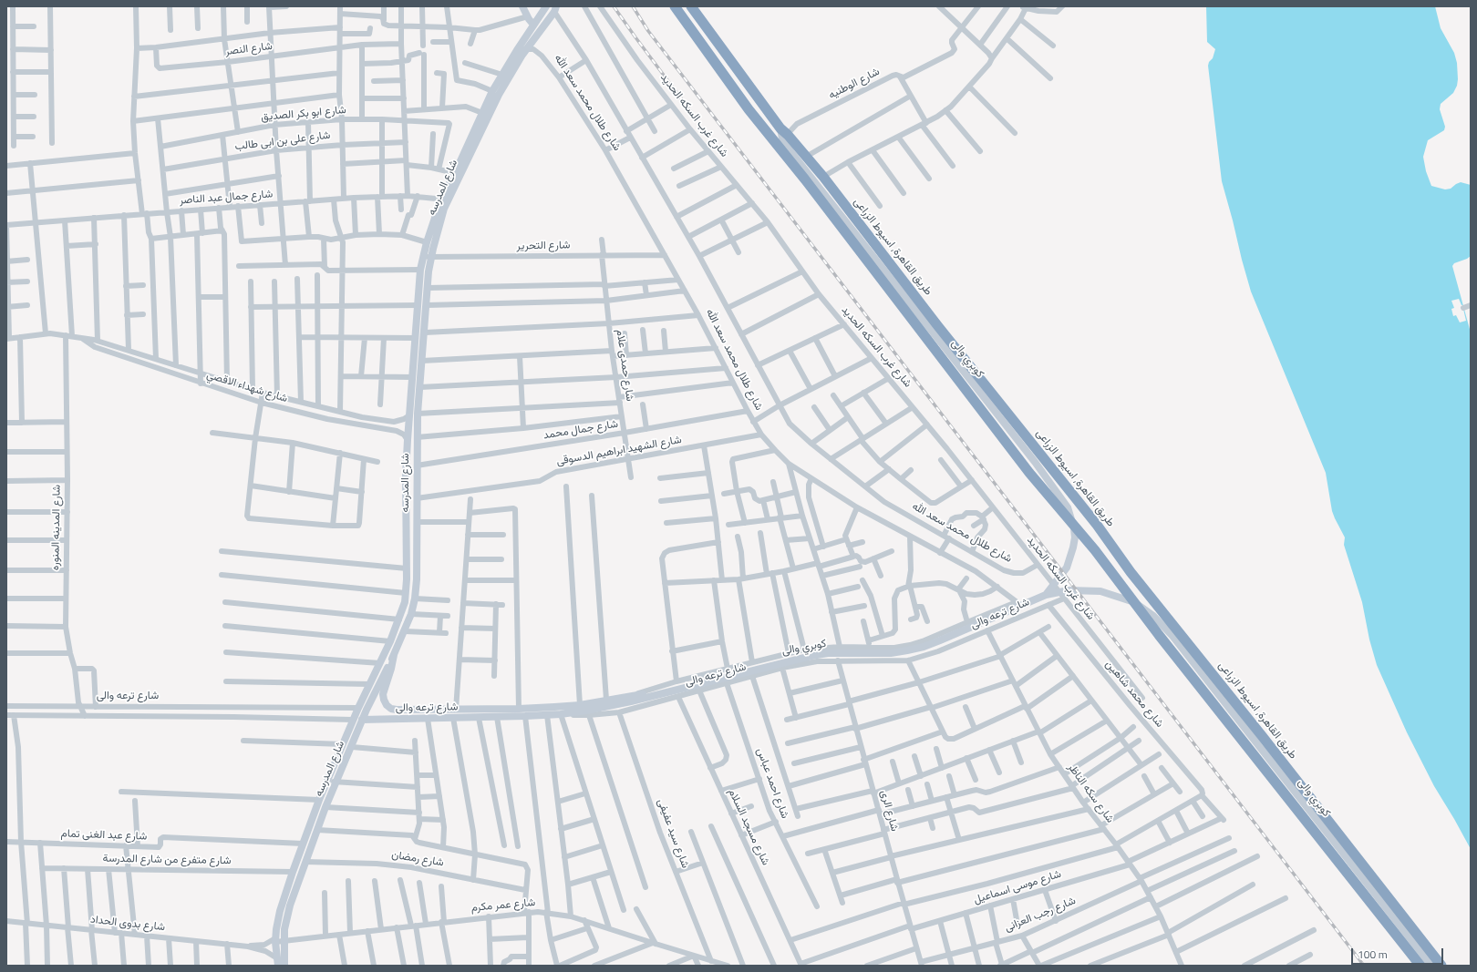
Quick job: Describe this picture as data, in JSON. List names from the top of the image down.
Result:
{
  "streets": {
    "highway": ["طريق القاهرة, اسيوط الزراعى"],
    "main road": ["شارع المدرسه", "كوبري والى", "شارع ترعه والى"],
    "street": [
      "شارع النصر",
      "شارع الوطنيه",
      "شارع طلال محمد سعد الله",
      "شارع ابو بكر الصديق",
      "شارع غرب السكه الحديد",
      "شارع على بن ابى طالب",
      "شارع جمال عبد الناصر",
      "شارع التحرير",
      "شارع حمدى علام",
      "شارع شهداء الاقصي",
      "شارع جمال محمد",
      "شارع الشهيد ابراهيم الدسوقى",
      "شارع المدينه المنوره",
      "شارع محمد شاهين",
      "شارع احمد عباس",
      "شارع سكه الناظر",
      "شارع الرى",
      "شارع مسجد السلام",
      "شارع سيد عفيفى",
      "شارع عبد الغنى تمام",
      "شارع رمضان",
      "شارع متفرع من شارع المدرسة",
      "شارع موسى اسماعيل",
      "شارع عمر مكرم",
      "شارع رجب العزانى",
      "شارع بدوى الحداد"
    ]
  },
  "crossings": [
    ["شارع الوطنيه", "طريق القاهرة, اسيوط الزراعى"],
    ["شارع الوطنيه", "كوبري والى"],
    ["شارع طلال محمد سعد الله", "شارع غرب السكه الحديد"],
    ["شارع طلال محمد سعد الله", "شارع المدرسه"],
    ["شارع طلال محمد سعد الله", "شارع التحرير"],
    ["شارع طلال محمد سعد الله", "شارع جمال محمد"],
    ["شارع طلال محمد سعد الله", "شارع الشهيد ابراهيم الدسوقى"],
    ["شارع طلال محمد سعد الله", "شارع ترعه والى"],
    ["شارع غرب السكه الحديد", "شارع ترعه والى"],
    ["شارع المدرسه", "شارع جمال عبد الناصر"],
    ["شارع المدرسه", "شارع التحرير"],
    ["شارع المدرسه", "شارع شهداء الاقصي"],
    ["شارع المدرسه", "شارع جمال محمد"],
    ["شارع المدرسه", "شارع الشهيد ابراهيم الدسوقى"],
    ["شارع المدرسه", "شارع ترعه والى"],
    ["شارع المدرسه", "شارع عبد الغنى تمام"],
    ["شارع المدرسه", "شارع رمضان"],
    ["شارع المدرسه", "شارع متفرع من شارع المدرسة"],
    ["شارع المدرسه", "شارع عمر مكرم"],
    ["شارع المدرسه", "شارع بدوى الحداد"],
    ["شارع التحرير", "شارع حمدى علام"],
    ["طريق القاهرة, اسيوط الزراعى", "كوبري والى"],
    ["كوبري والى", "شارع ترعه والى"],
    ["شارع حمدى علام", "شارع جمال محمد"],
    ["شارع حمدى علام", "شارع الشهيد ابراهيم الدسوقى"],
    ["شارع شهداء الاقصي", "شارع المدينه المنوره"],
    ["شارع المدينه المنوره", "شارع ترعه والى"],
    ["شارع ترعه والى", "شارع محمد شاهين"],
    ["شارع ترعه والى", "شارع احمد عباس"],
    ["شارع ترعه والى", "شارع سكه الناظر"],
    ["شارع ترعه والى", "شارع الرى"],
    ["شارع ترعه والى", "شارع مسجد السلام"],
    ["شارع ترعه والى", "شارع سيد عفيفى"],
    ["شارع محمد شاهين", "شارع موسى اسماعيل"],
    ["شارع سكه الناظر", "شارع موسى اسماعيل"],
    ["شارع سكه الناظر", "شارع رجب العزانى"],
    ["شارع الرى", "شارع موسى اسماعيل"],
    ["شارع الرى", "شارع رجب العزانى"],
    ["شارع مسجد السلام", "شارع موسى اسماعيل"],
    ["شارع سيد عفيفى", "شارع عمر مكرم"],
    ["شارع عمر مكرم", "شارع بدوى الحداد"]
  ],
  "scale_bar": "100 m"
}
